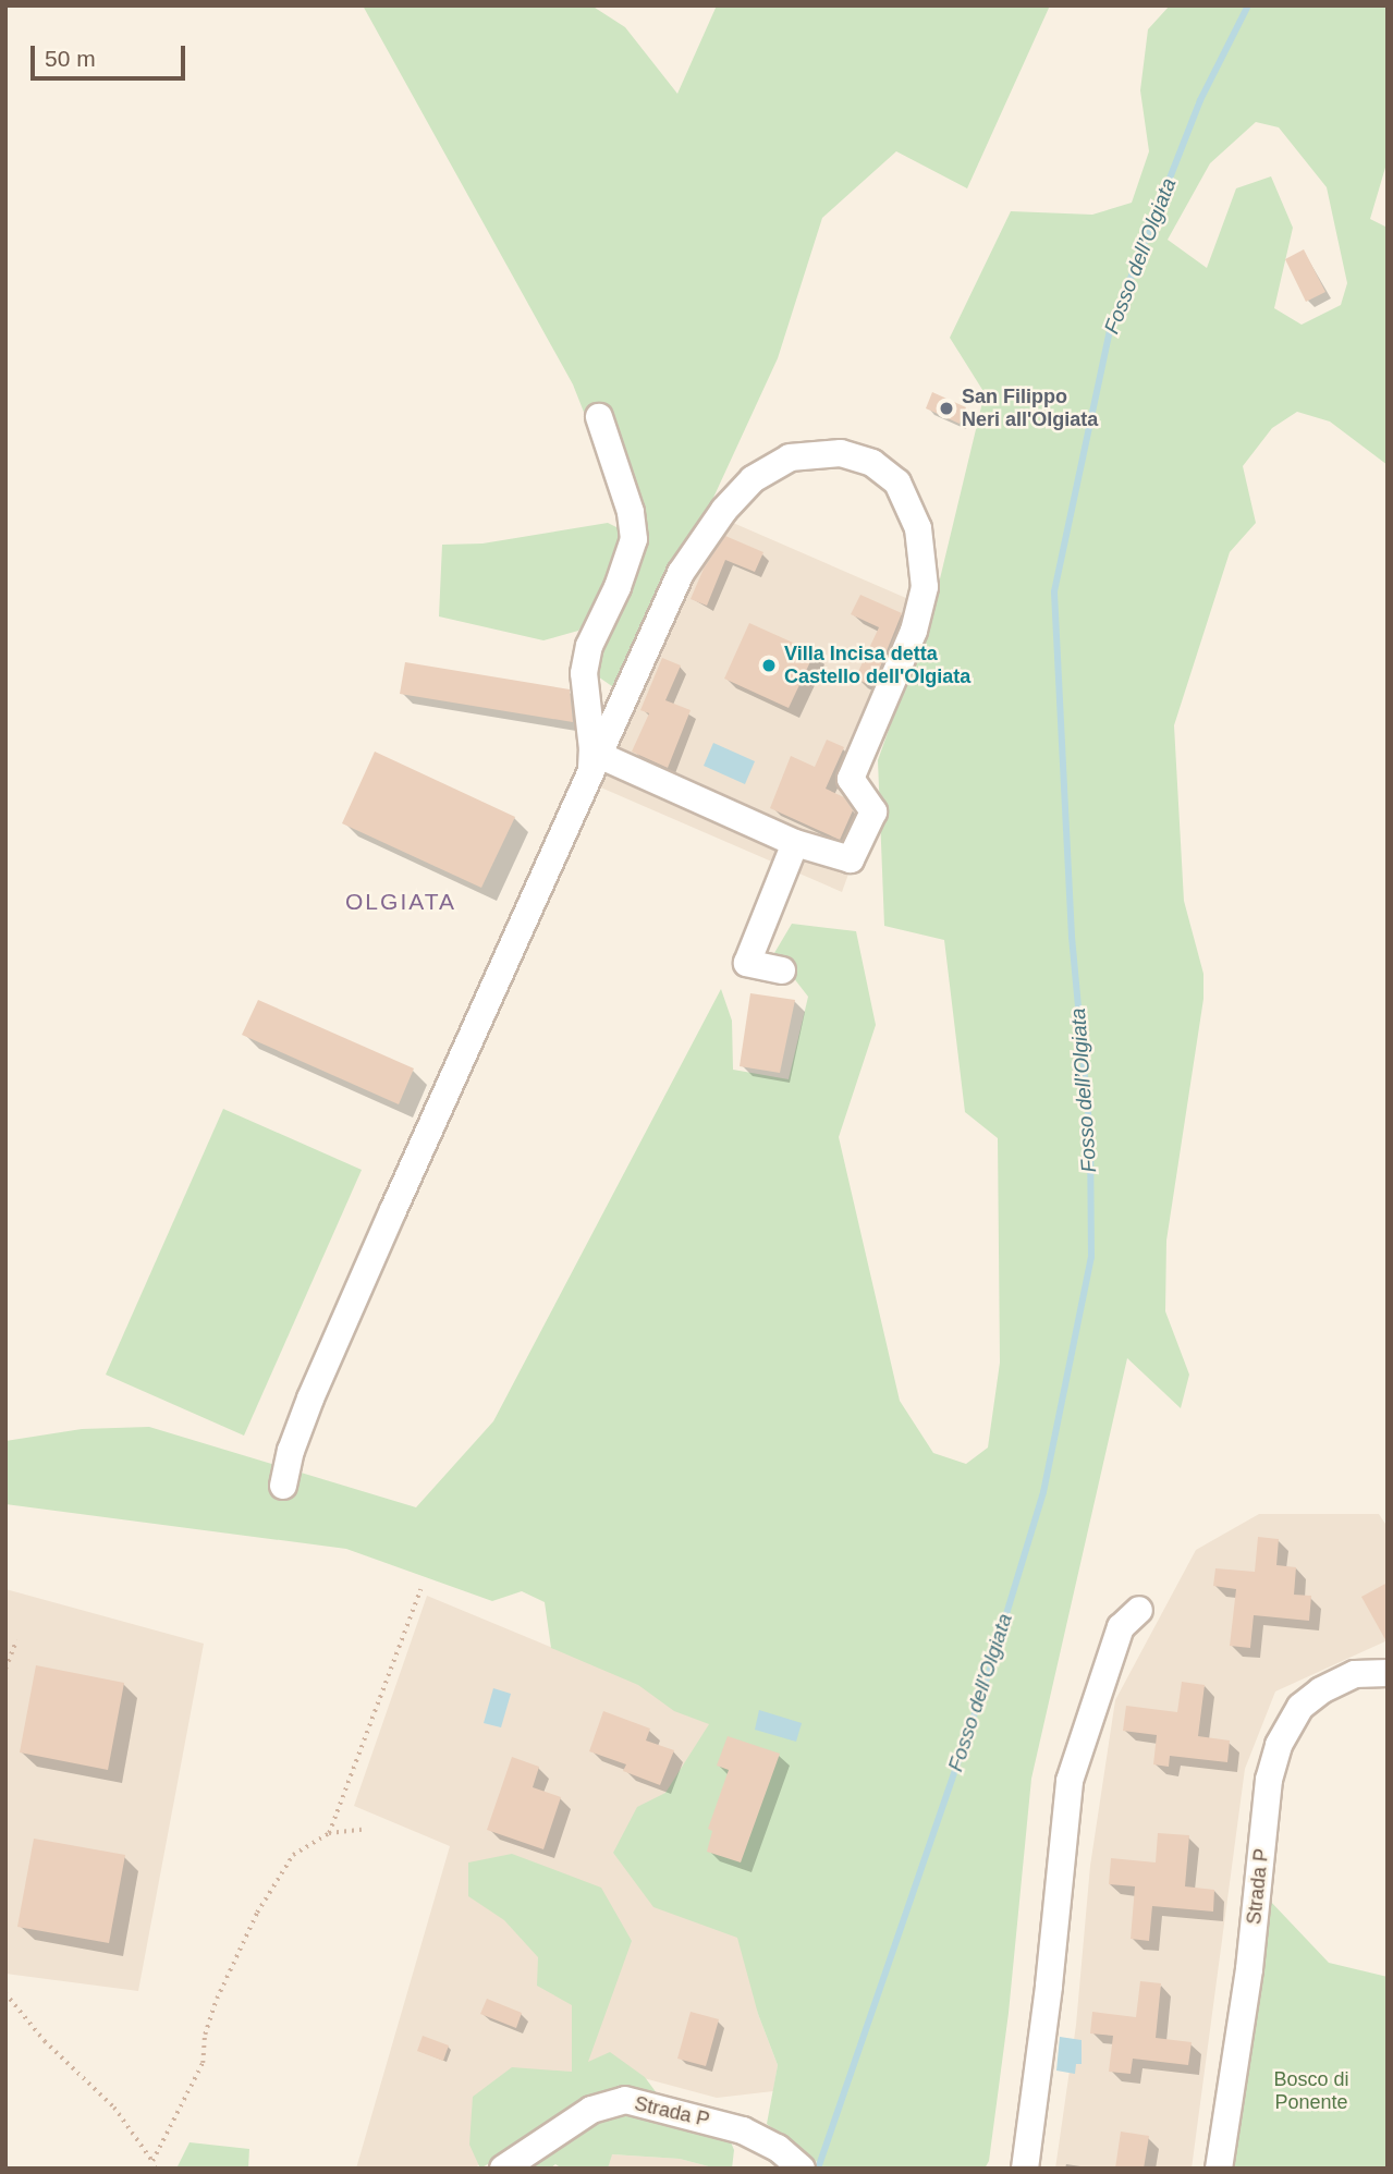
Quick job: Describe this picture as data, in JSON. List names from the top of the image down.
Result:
{
  "streets": {
    "street": ["Strada P"]
  },
  "districts": ["OLGIATA"],
  "water": ["Fosso dell’Olgiata"],
  "parks": ["Bosco di Ponente"],
  "places": ["San Filippo Neri all'Olgiata", "Villa Incisa detta Castello dell'Olgiata"],
  "scale_bar": "50 m"
}
